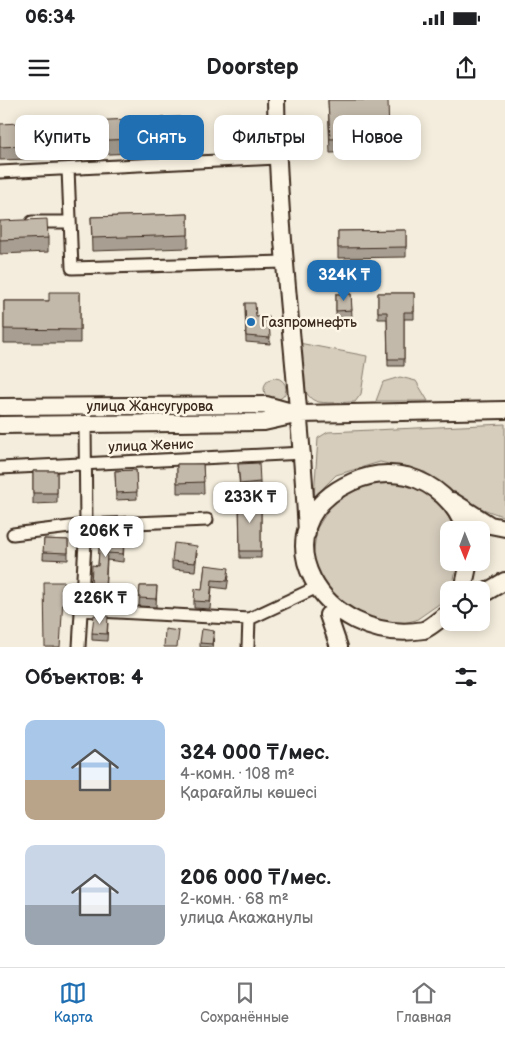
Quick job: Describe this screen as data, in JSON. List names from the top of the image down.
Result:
{
  "streets": {
    "main road": ["улица Жансугурова"],
    "street": ["улица Женис"]
  },
  "places": ["Газпромнефть"],
  "north": "bottom",
  "page": {
    "status": "06:34",
    "header": "Doorstep",
    "chip": [
      "Купить",
      "Снять",
      "Фильтры",
      "Новое"
    ],
    "price": [
      "324K ₸",
      "233K ₸",
      "206K ₸",
      "226K ₸"
    ],
    "heading": "Объектов: 4",
    "list": [
      {
        "name": "324 000 ₸/мес.",
        "note": "4-комн. · 108 m² · Қарағайлы көшесі"
      },
      {
        "name": "206 000 ₸/мес.",
        "note": "2-комн. · 68 m² · улица Акажанулы"
      }
    ],
    "tabs": ["Карта", "Сохранённые", "Главная"]
  }
}
